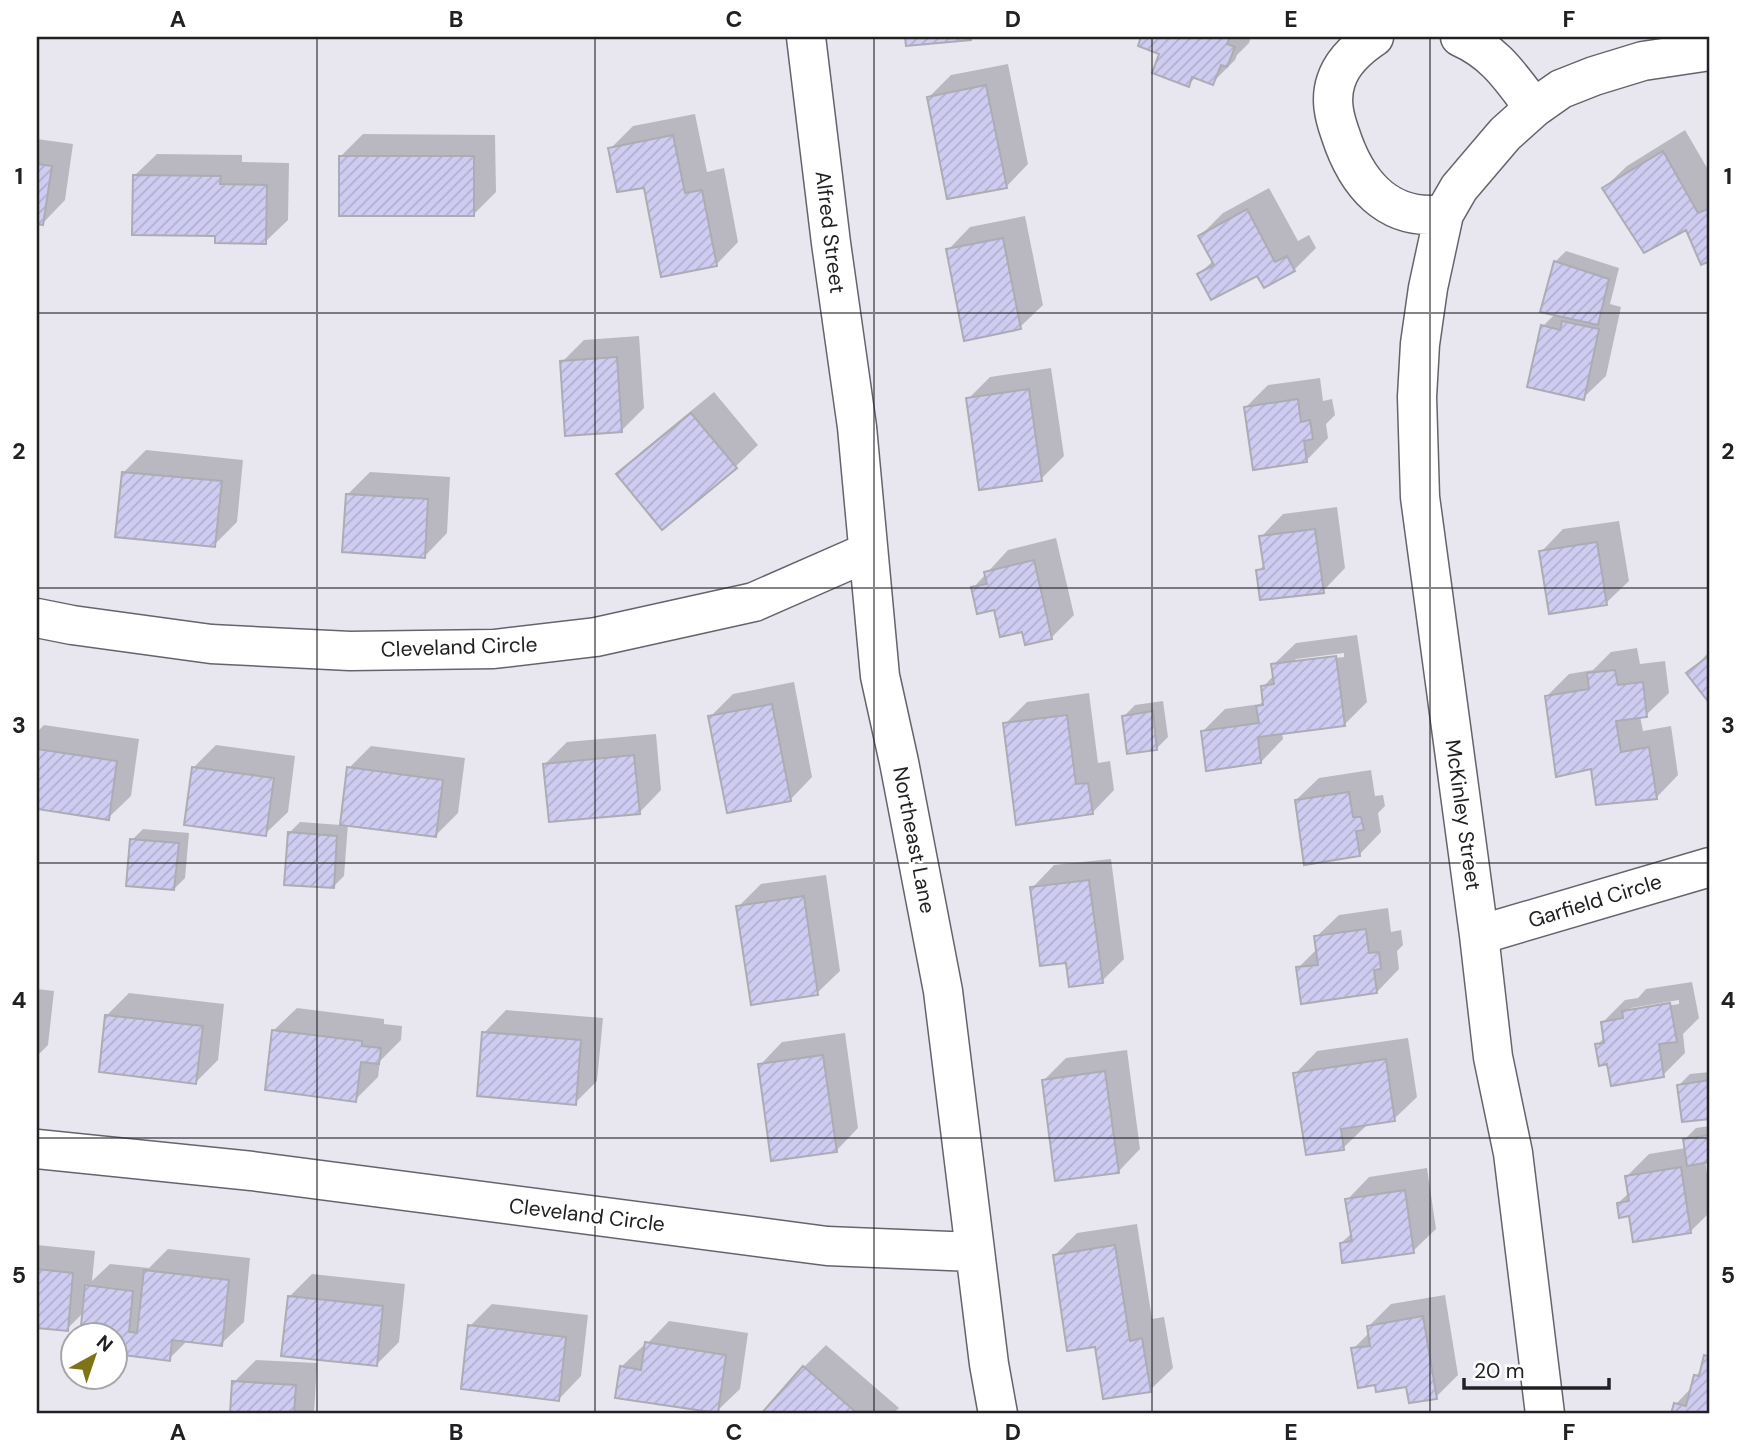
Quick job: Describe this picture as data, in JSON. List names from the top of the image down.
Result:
{
  "streets": {
    "street": [
      "Alfred Street",
      "Cleveland Circle",
      "McKinley Street",
      "Northeast Lane",
      "Garfield Circle"
    ]
  },
  "crossings": [
    ["Alfred Street", "Northeast Lane"],
    ["Cleveland Circle", "Northeast Lane"],
    ["McKinley Street", "Garfield Circle"]
  ],
  "scale_bar": "20 m",
  "north": "top right",
  "grid": {
    "columns": [
      "A",
      "B",
      "C",
      "D",
      "E",
      "F"
    ],
    "rows": [
      "1",
      "2",
      "3",
      "4",
      "5"
    ]
  }
}
